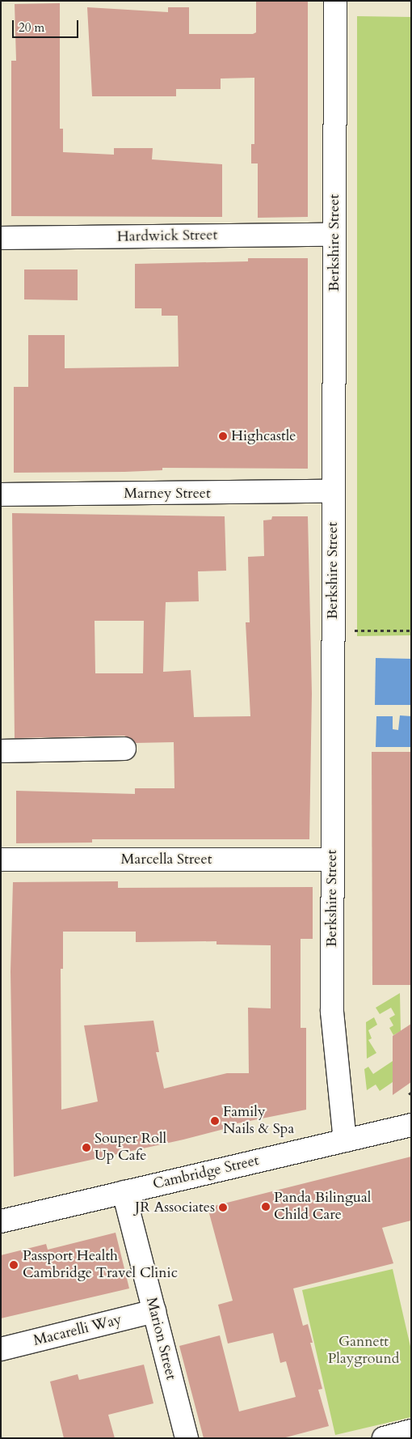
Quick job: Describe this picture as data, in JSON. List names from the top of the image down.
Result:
{
  "streets": {
    "street": [
      "Hardwick Street",
      "Berkshire Street",
      "Marney Street",
      "Marcella Street",
      "Cambridge Street",
      "Macarelli Way",
      "Marion Street"
    ]
  },
  "crossings": [
    ["Hardwick Street", "Berkshire Street"],
    ["Berkshire Street", "Marney Street"],
    ["Berkshire Street", "Marcella Street"],
    ["Berkshire Street", "Cambridge Street"],
    ["Cambridge Street", "Marion Street"],
    ["Macarelli Way", "Marion Street"]
  ],
  "parks": ["Gannett Playground"],
  "places": [
    "Highcastle",
    "Family Nails & Spa",
    "Souper Roll Up Cafe",
    "Panda Bilingual Child Care",
    "JR Associates",
    "Passport Health Cambridge Travel Clinic"
  ],
  "scale_bar": "20 m"
}
